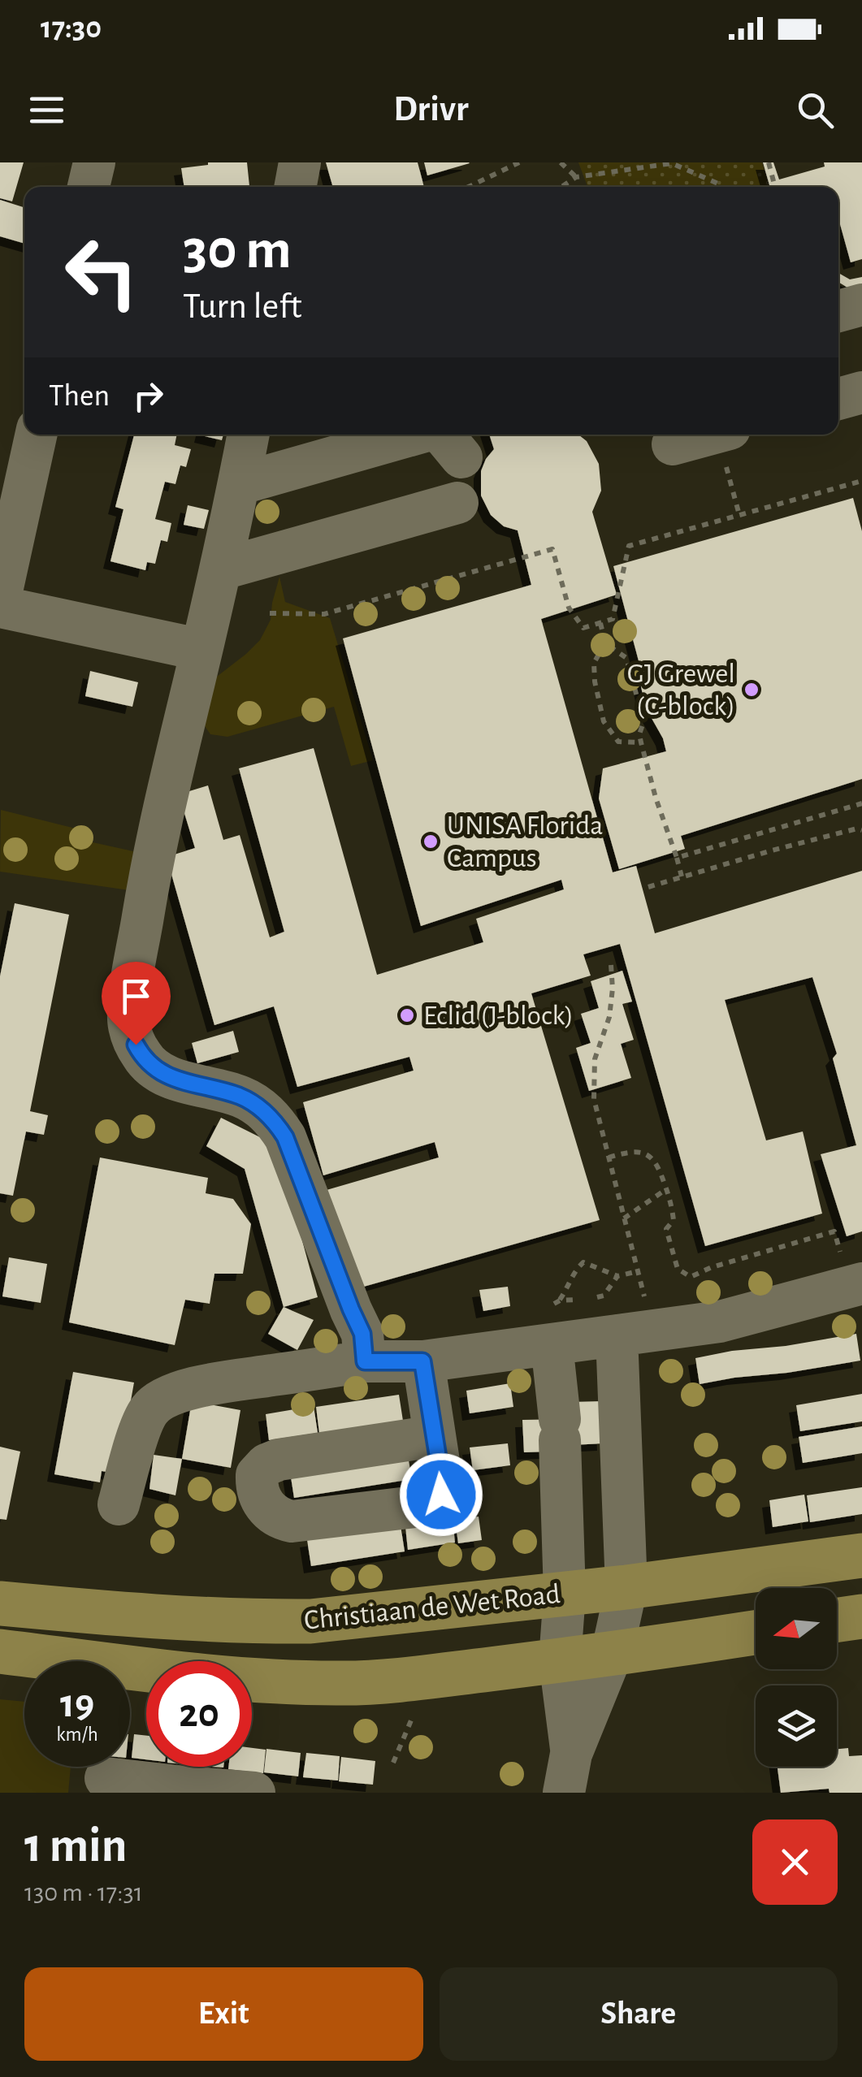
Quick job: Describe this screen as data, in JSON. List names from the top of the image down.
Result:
{
  "streets": {
    "main road": ["Christiaan de Wet Road"]
  },
  "places": ["GJ Grewel (C-block)", "UNISA Florida Campus", "Eclid (J-block)"],
  "north": "left",
  "page": {
    "status": "17:30",
    "header": "Drivr",
    "turn": ["30 m", "Turn left"],
    "then": "Then",
    "speed": "19 km/h",
    "limit": "20",
    "heading": ["1 min", "130 m · 17:31"],
    "buttons": ["Exit", "Share"]
  }
}
